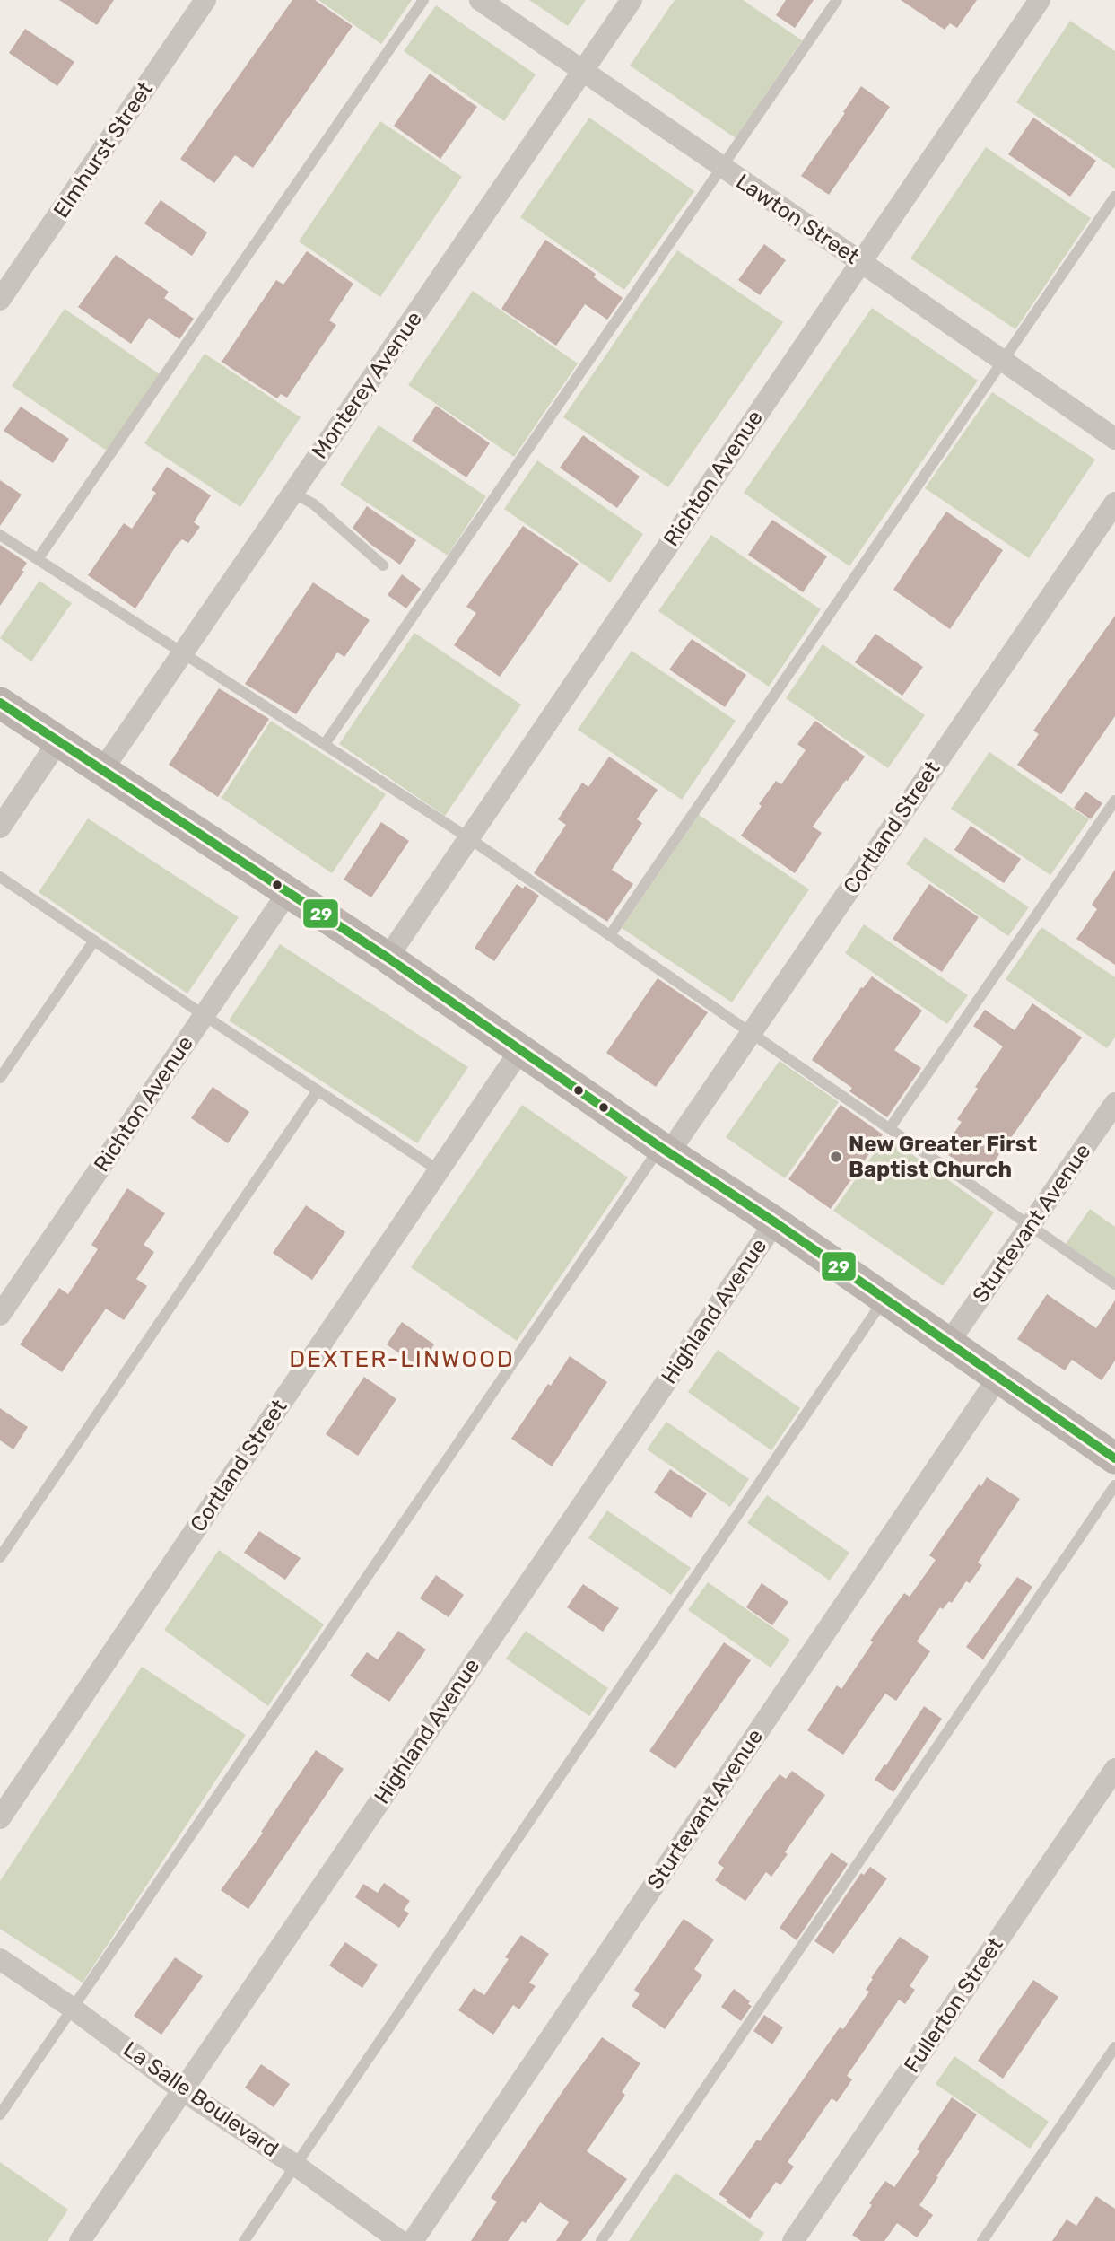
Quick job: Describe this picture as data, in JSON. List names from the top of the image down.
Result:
{
  "streets": {
    "street": [
      "Elmhurst Street",
      "Lawton Street",
      "Monterey Avenue",
      "Richton Avenue",
      "Cortland Street",
      "Sturtevant Avenue",
      "Highland Avenue",
      "Fullerton Street",
      "La Salle Boulevard"
    ]
  },
  "crossings": [
    ["Lawton Street", "Monterey Avenue"],
    ["Lawton Street", "Richton Avenue"],
    ["Highland Avenue", "La Salle Boulevard"]
  ],
  "districts": ["DEXTER-LINWOOD"],
  "places": ["New Greater First Baptist Church"],
  "lines": ["transit line 29"]
}
